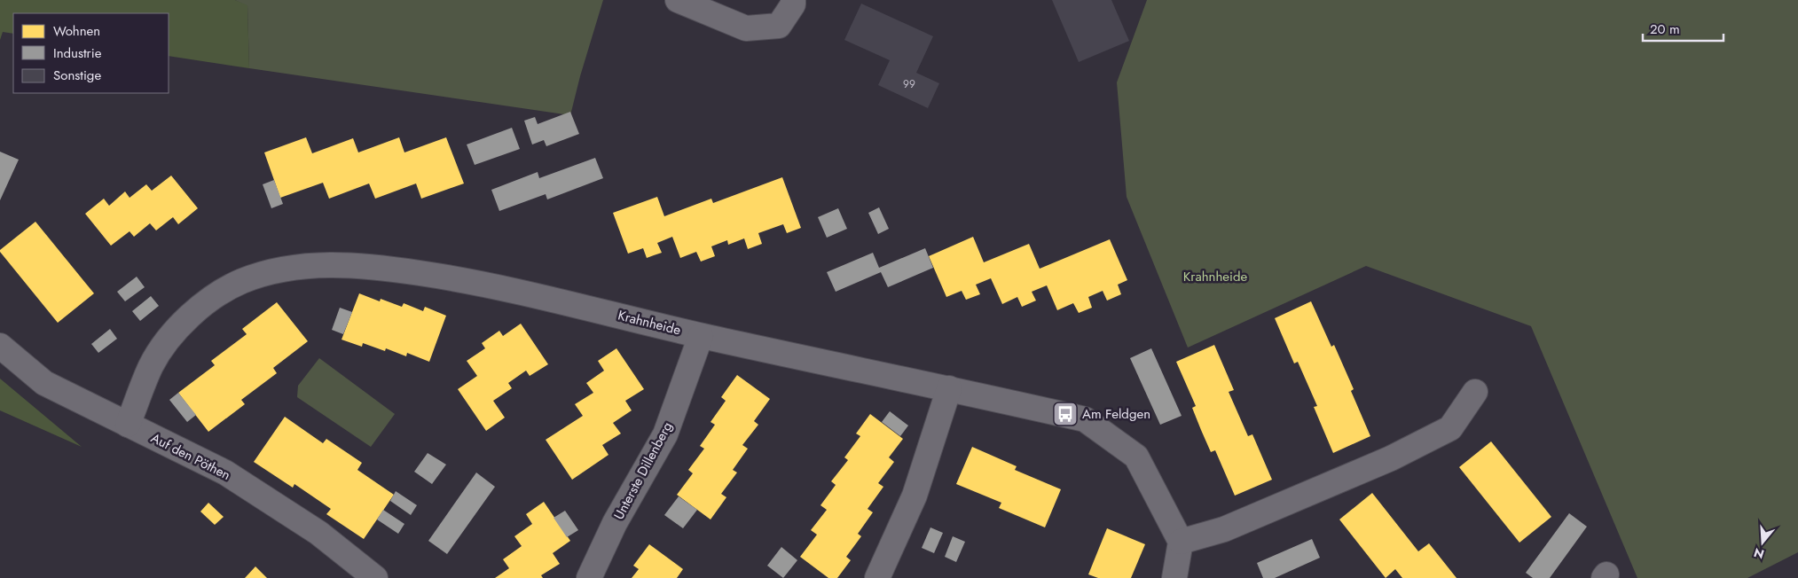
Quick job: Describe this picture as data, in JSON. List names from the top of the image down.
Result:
{
  "streets": {
    "street": ["Krahnheide", "Auf den Pöthen", "Unterste Dillenberg"]
  },
  "crossings": [
    ["Krahnheide", "Auf den Pöthen"],
    ["Krahnheide", "Unterste Dillenberg"]
  ],
  "parks": ["Krahnheide"],
  "places": {
    "bus stop": ["Am Feldgen"]
  },
  "house_numbers": ["99"],
  "legend": ["Wohnen", "Industrie", "Sonstige"],
  "scale_bar": "20 m",
  "north": "bottom"
}
